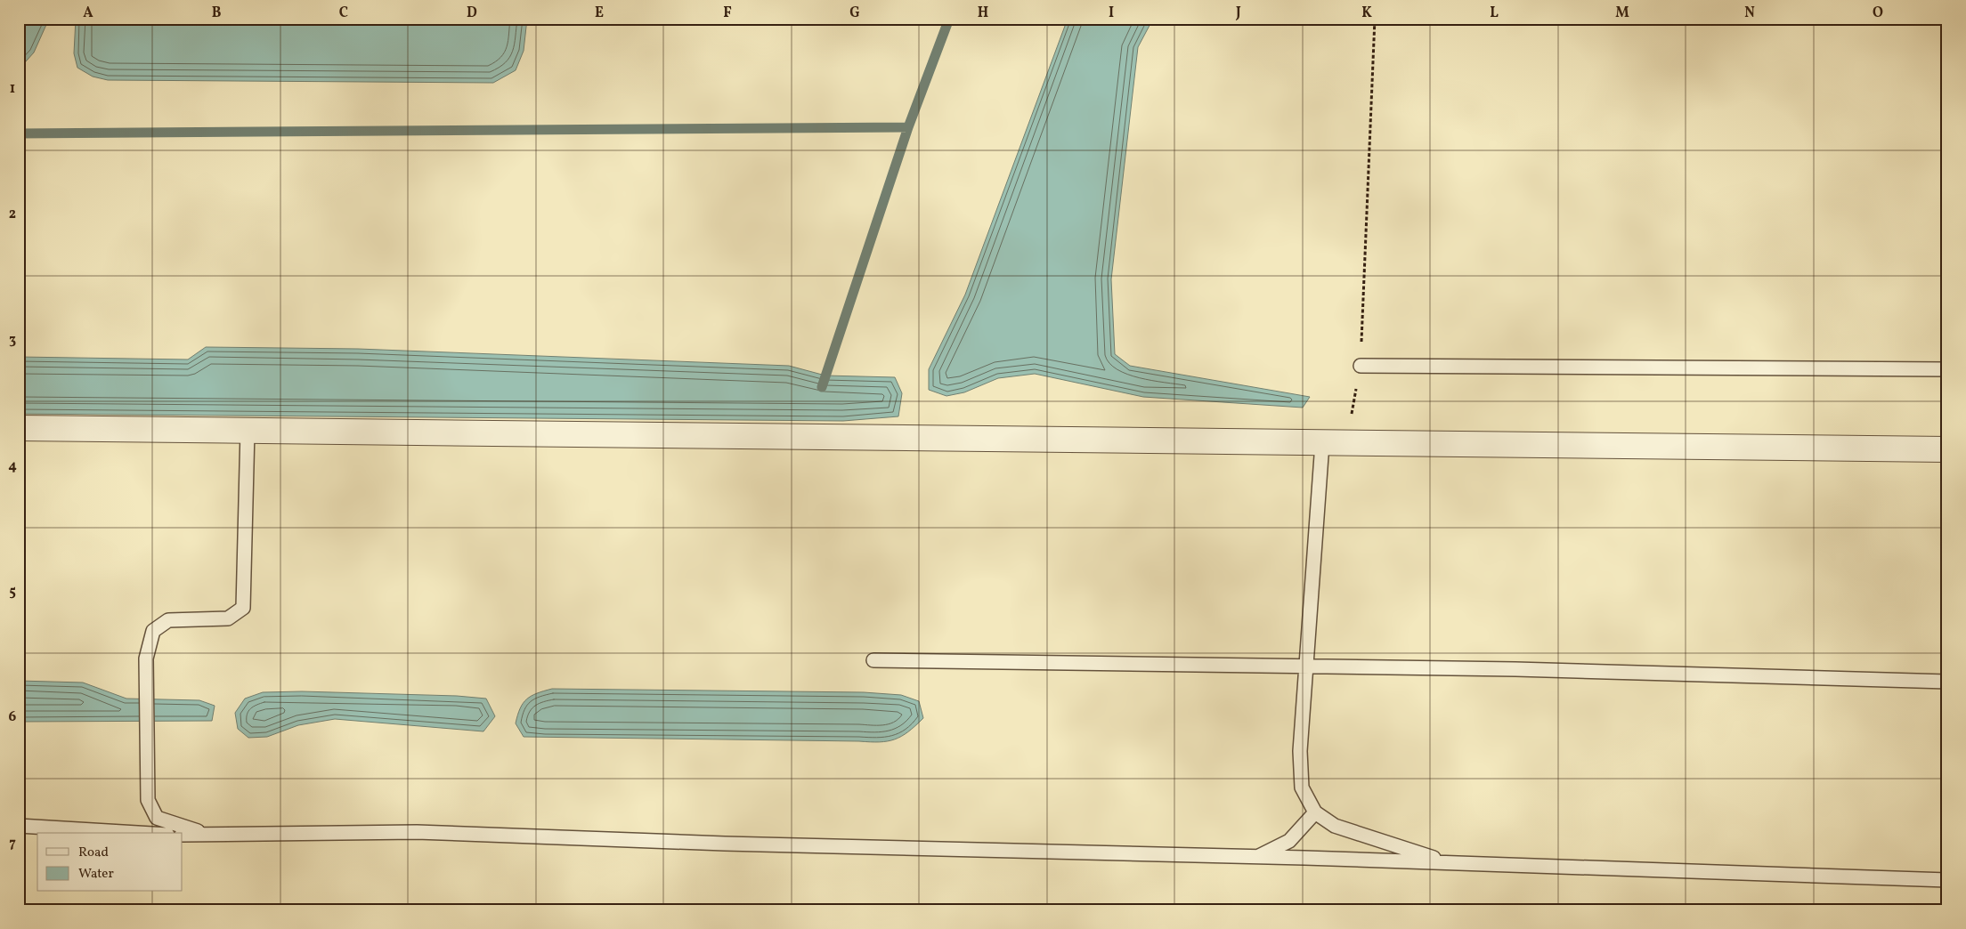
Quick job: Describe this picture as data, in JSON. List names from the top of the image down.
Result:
{
  "legend": ["Road", "Water"],
  "grid": {
    "columns": [
      "A",
      "B",
      "C",
      "D",
      "E",
      "F",
      "G",
      "H",
      "I",
      "J",
      "K",
      "L",
      "M",
      "N",
      "O"
    ],
    "rows": [
      "1",
      "2",
      "3",
      "4",
      "5",
      "6",
      "7"
    ]
  }
}
